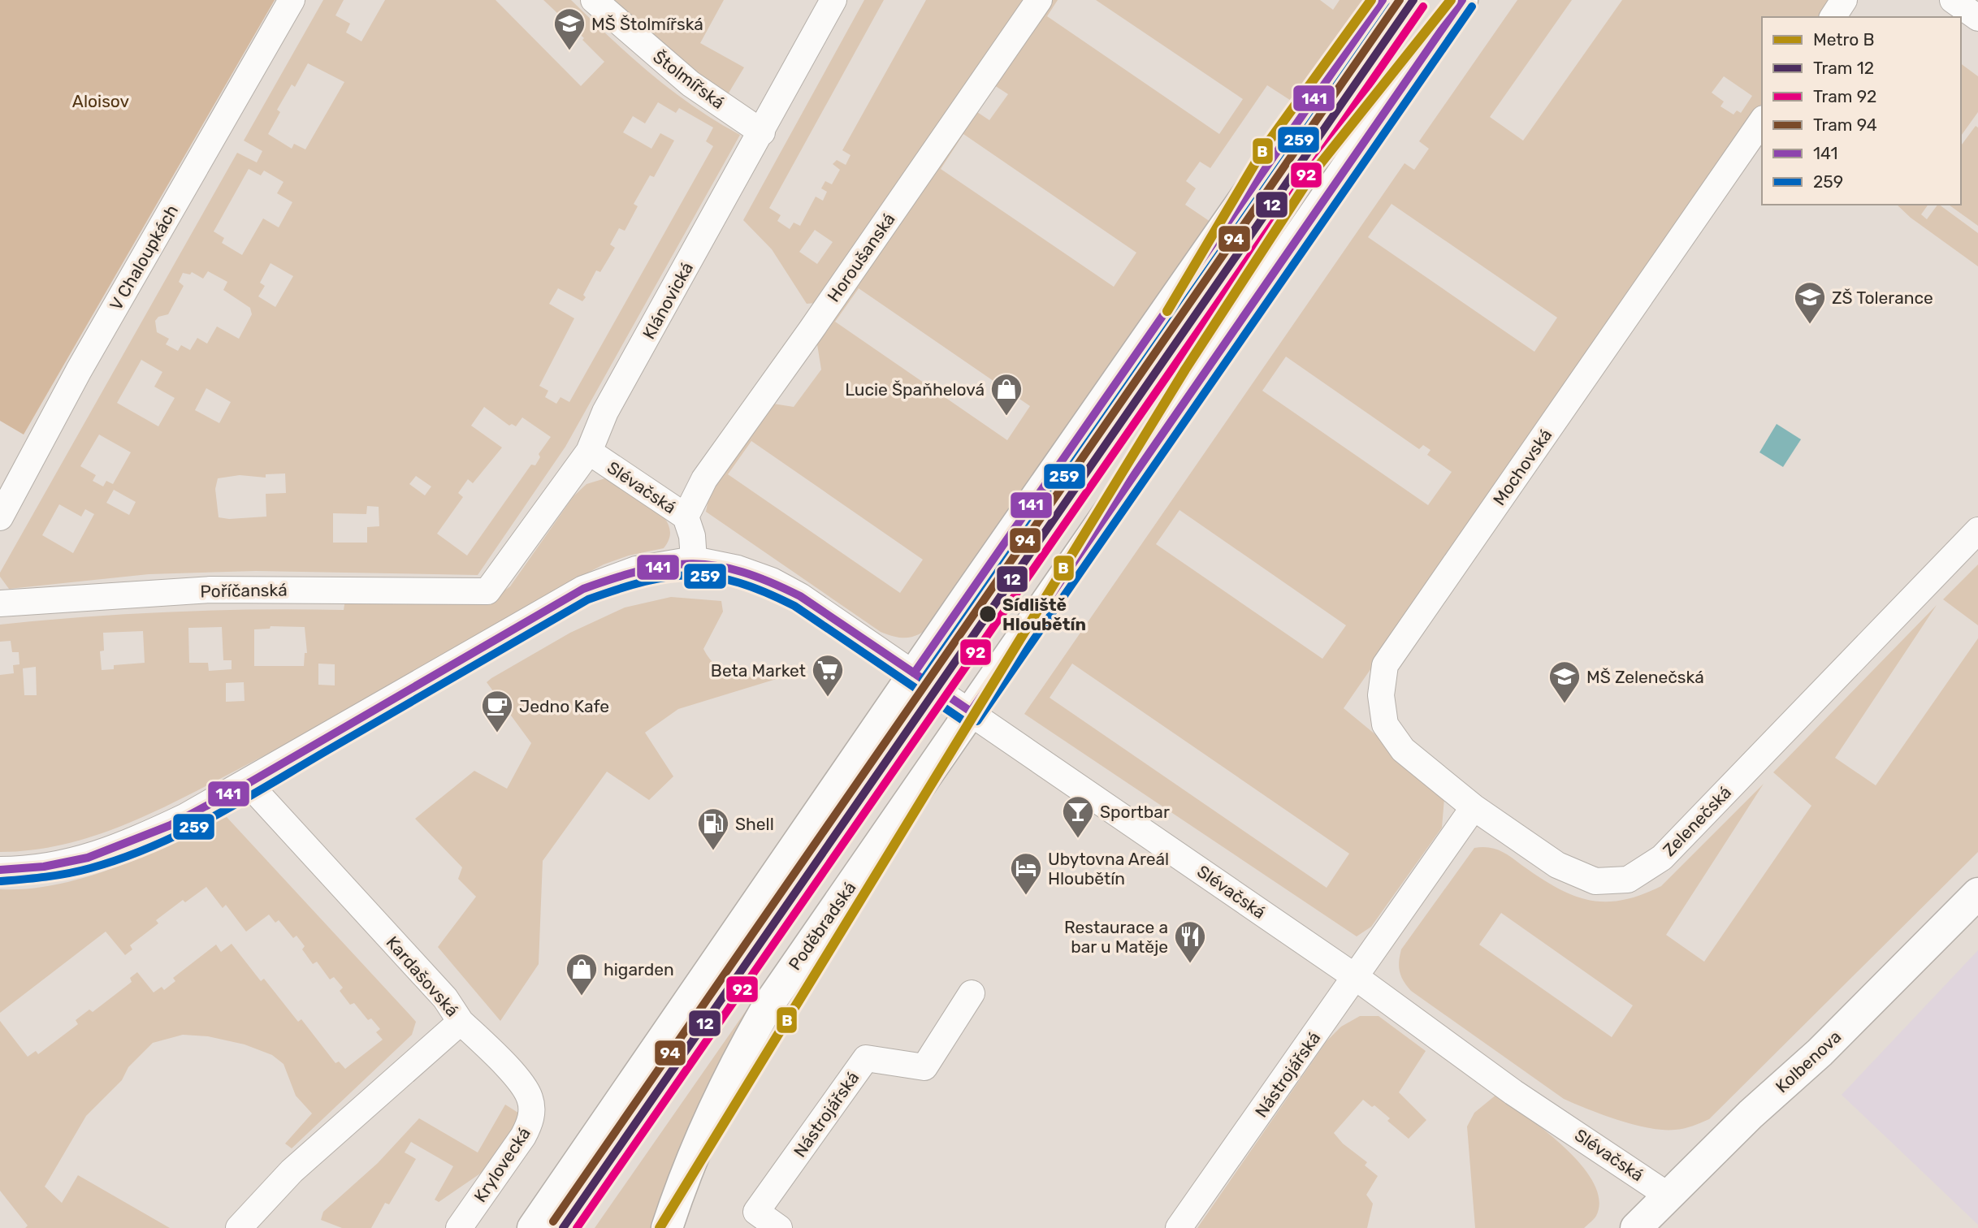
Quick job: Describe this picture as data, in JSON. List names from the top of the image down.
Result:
{
  "streets": {
    "main road": ["Poděbradská", "Kolbenova"],
    "street": [
      "Štolmířská",
      "V Chaloupkách",
      "Horoušanská",
      "Klánovická",
      "Mochovská",
      "Slévačská",
      "Poříčanská",
      "Zelenečská",
      "Kardašovská",
      "Nástrojářská",
      "Krylovecká"
    ]
  },
  "crossings": [
    ["Štolmířská", "Klánovická"],
    ["Horoušanská", "Slévačská"],
    ["Klánovická", "Slévačská"],
    ["Klánovická", "Poříčanská"],
    ["Mochovská", "Zelenečská"],
    ["Slévačská", "Poděbradská"],
    ["Slévačská", "Kardašovská"],
    ["Slévačská", "Kolbenova"],
    ["Slévačská", "Nástrojářská"],
    ["Kardašovská", "Krylovecká"]
  ],
  "parks": ["Aloisov"],
  "places": {
    "school or university": ["MŠ Štolmířská", "ZŠ Tolerance", "MŠ Zelenečská"],
    "shop": ["Lucie Špaňhelová", "higarden"],
    "other": ["Sídliště Hloubětín"],
    "supermarket": ["Beta Market"],
    "cafe": ["Jedno Kafe"],
    "bar": ["Sportbar"],
    "fuel station": ["Shell"],
    "hotel": ["Ubytovna Areál Hloubětín"],
    "restaurant": ["Restaurace a bar u Matěje"]
  },
  "lines": [
    "metro line B",
    "tram line 12",
    "tram line 94",
    "transit line 141",
    "tram line 92",
    "transit line 259"
  ],
  "legend": [
    "Metro B",
    "Tram 12",
    "Tram 92",
    "Tram 94",
    "141",
    "259"
  ]
}
